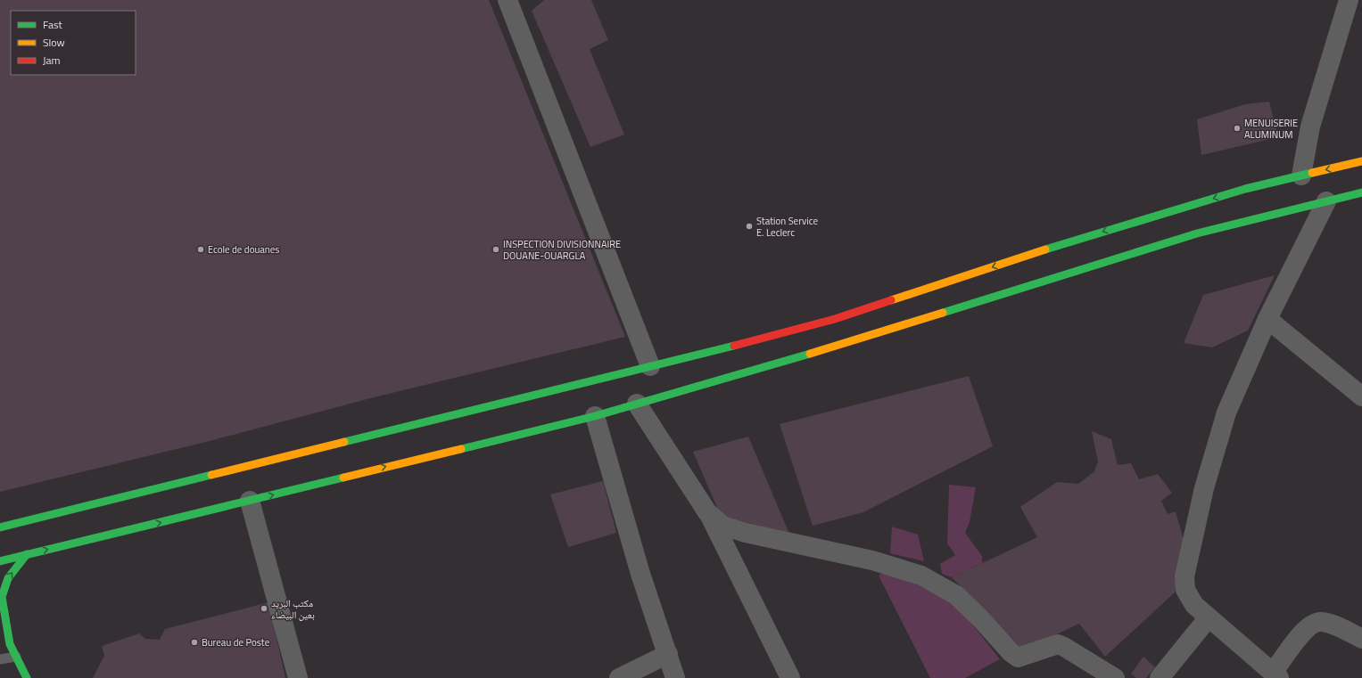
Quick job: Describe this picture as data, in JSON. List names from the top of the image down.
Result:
{
  "places": [
    "MENUISERIE ALUMINUM",
    "Station Service E. Leclerc",
    "Ecole de douanes",
    "INSPECTION DIVISIONNAIRE DOUANE-OUARGLA",
    "مكتب البريد بعين البيضاء",
    "Bureau de Poste"
  ],
  "legend": ["Fast", "Slow", "Jam"]
}
